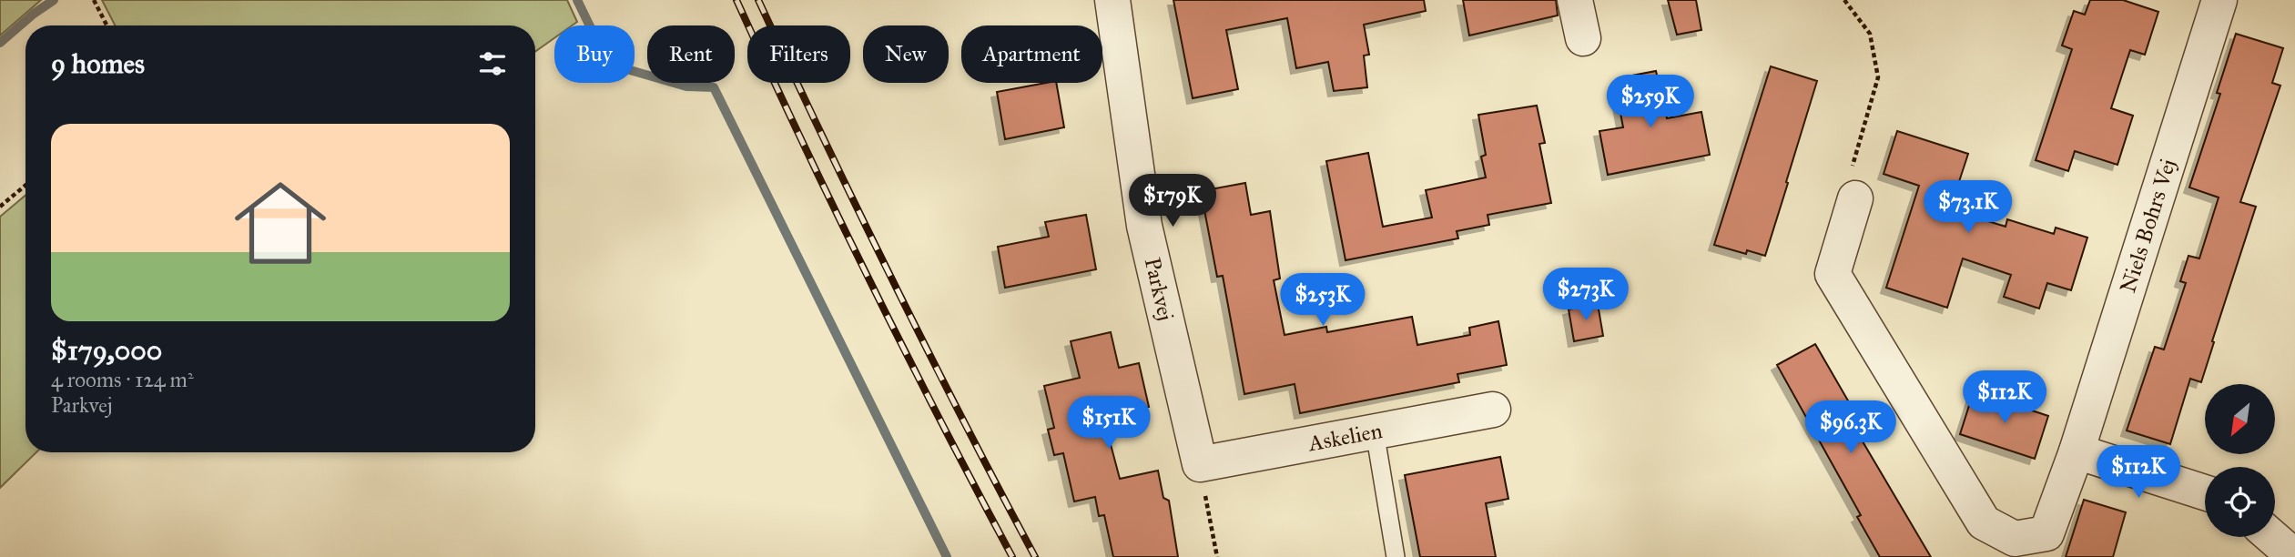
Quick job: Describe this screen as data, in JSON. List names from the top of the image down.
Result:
{
  "streets": {
    "street": ["Niels Bohrs Vej", "Parkvej", "Askelien"]
  },
  "crossings": [
    ["Parkvej", "Askelien"]
  ],
  "north": "bottom left",
  "page": {
    "chip": [
      "Buy",
      "Rent",
      "Filters",
      "New",
      "Apartment"
    ],
    "heading": "9 homes",
    "price": [
      "$259K",
      "$179K",
      "$73.1K",
      "$273K",
      "$253K",
      "$112K",
      "$151K",
      "$96.3K",
      "$112K"
    ],
    "list": [
      {
        "name": "$179,000",
        "note": "4 rooms · 124 m² · Parkvej"
      }
    ]
  }
}
